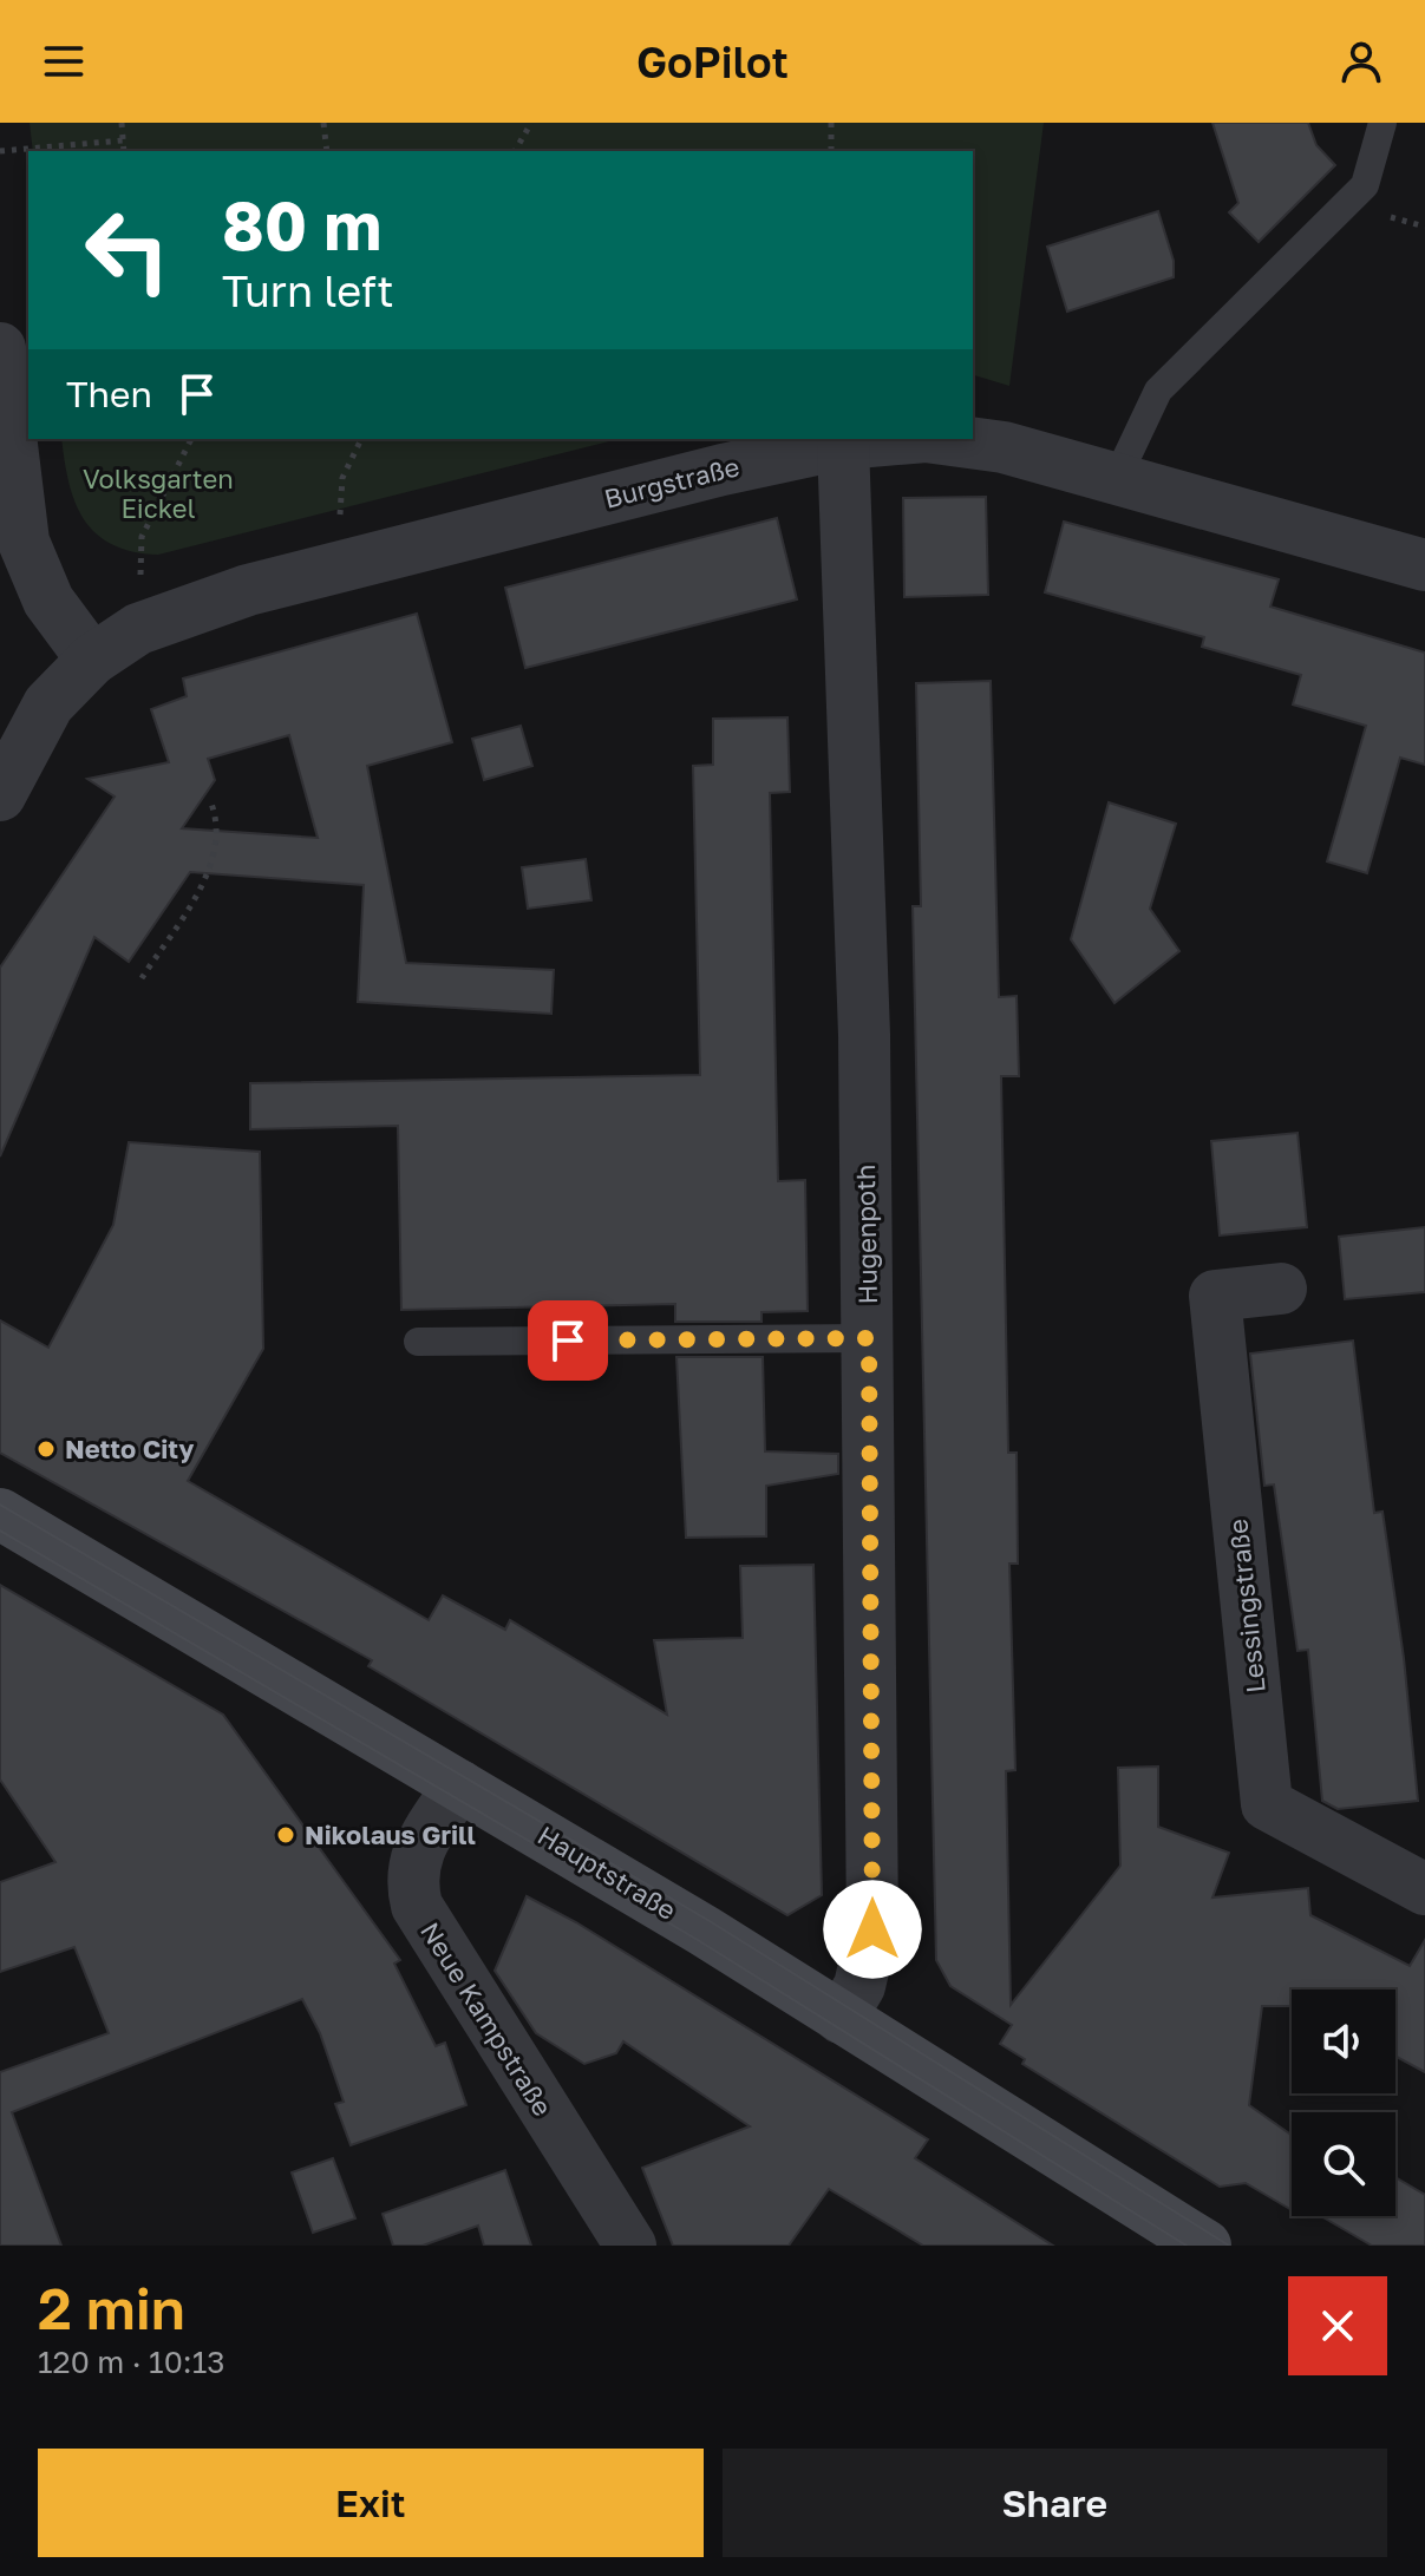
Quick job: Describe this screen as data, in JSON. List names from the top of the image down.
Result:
{
  "streets": {
    "street": [
      "Burgstraße",
      "Hugenpoth",
      "Lessingstraße",
      "Hauptstraße",
      "Neue Kampstraße"
    ]
  },
  "crossings": [
    ["Burgstraße", "Hugenpoth"],
    ["Hugenpoth", "Hauptstraße"],
    ["Hauptstraße", "Neue Kampstraße"]
  ],
  "parks": ["Volksgarten Eickel"],
  "places": ["Netto City", "Nikolaus Grill"],
  "page": {
    "header": "GoPilot",
    "turn": ["80 m", "Turn left"],
    "then": "Then",
    "heading": ["2 min", "120 m · 10:13"],
    "buttons": ["Exit", "Share"]
  }
}
